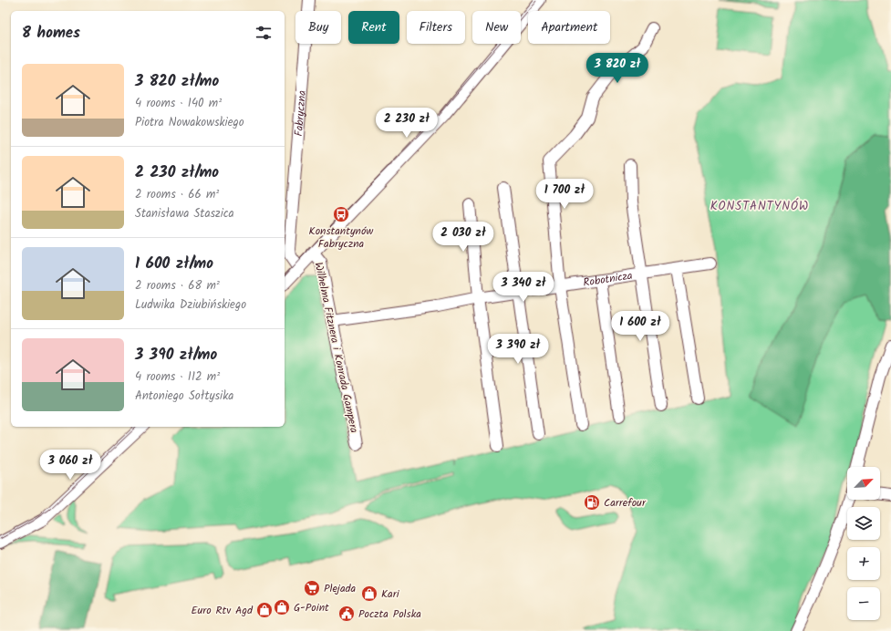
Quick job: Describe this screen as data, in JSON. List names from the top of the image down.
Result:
{
  "streets": {
    "street": ["Fabryczna", "Robotnicza", "Wilhelma Fitznera i Konrada Gampera"]
  },
  "crossings": [
    ["Robotnicza", "Wilhelma Fitznera i Konrada Gampera"]
  ],
  "districts": ["KONSTANTYNÓW"],
  "places": {
    "bus stop": ["Konstantynów Fabryczna"],
    "fuel station": ["Carrefour"],
    "supermarket": ["Plejada"],
    "shop": ["Kari", "G-Point", "Euro Rtv Agd"],
    "public building": ["Poczta Polska"]
  },
  "north": "top right",
  "page": {
    "chip": [
      "Buy",
      "Rent",
      "Filters",
      "New",
      "Apartment"
    ],
    "heading": "8 homes",
    "price": [
      "3 820 zł",
      "2 230 zł",
      "1 700 zł",
      "2 030 zł",
      "3 340 zł",
      "1 600 zł",
      "3 390 zł",
      "3 060 zł"
    ],
    "list": [
      {
        "name": "3 820 zł/mo",
        "note": "4 rooms · 140 m² · Piotra Nowakowskiego"
      },
      {
        "name": "2 230 zł/mo",
        "note": "2 rooms · 66 m² · Stanisława Staszica"
      },
      {
        "name": "1 600 zł/mo",
        "note": "2 rooms · 68 m² · Ludwika Dziubińskiego"
      },
      {
        "name": "3 390 zł/mo",
        "note": "4 rooms · 112 m² · Antoniego Sołtysika"
      }
    ],
    "map_buttons": ["+", "−"]
  }
}
